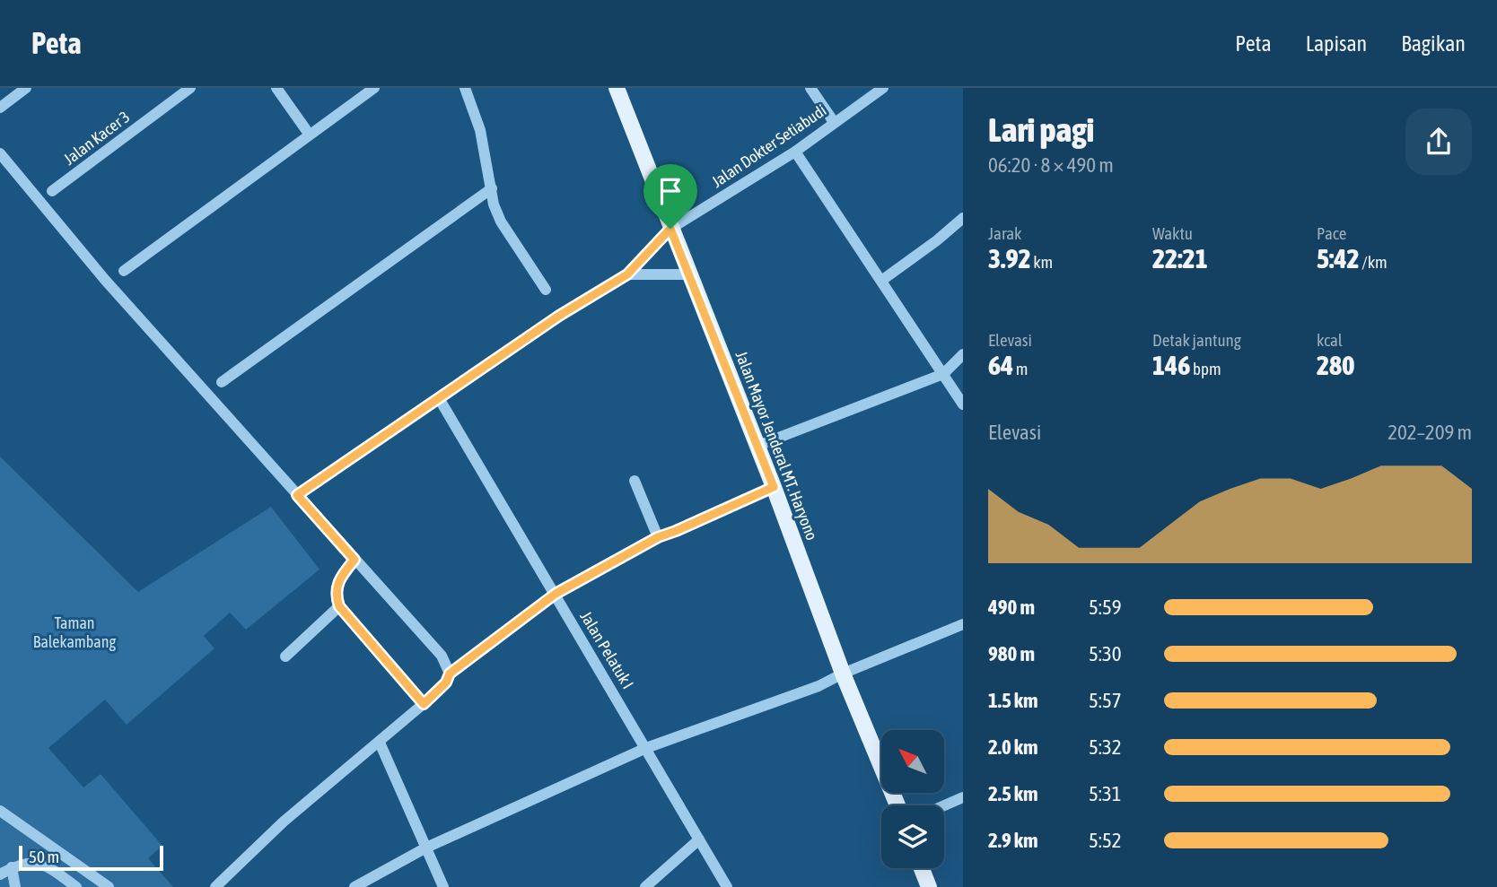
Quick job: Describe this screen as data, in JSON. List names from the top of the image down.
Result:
{
  "streets": {
    "main road": ["Jalan Mayor Jenderal MT. Haryono"],
    "street": ["Jalan Kacer 3", "Jalan Dokter Setiabudi", "Jalan Pelatuk I"]
  },
  "crossings": [
    ["Jalan Dokter Setiabudi", "Jalan Mayor Jenderal MT. Haryono"],
    ["Jalan Dokter Setiabudi", "Jalan Pelatuk I"]
  ],
  "parks": ["Taman Balekambang"],
  "scale_bar": "50 m",
  "north": "top left",
  "page": {
    "header": "Peta",
    "nav": ["Peta", "Lapisan", "Bagikan"],
    "heading": ["Lari pagi", "06:20 · 8 × 490 m"],
    "stats": [
      ["Jarak", "3.92 km"],
      ["Waktu", "22:21"],
      ["Pace", "5:42 /km"],
      ["Elevasi", "64 m"],
      ["Detak jantung", "146 bpm"],
      ["kcal", "280"]
    ],
    "chart": ["Elevasi", "202–209 m"],
    "list": [
      {
        "name": "490 m",
        "note": "5:59"
      },
      {
        "name": "980 m",
        "note": "5:30"
      },
      {
        "name": "1.5 km",
        "note": "5:57"
      },
      {
        "name": "2.0 km",
        "note": "5:32"
      },
      {
        "name": "2.5 km",
        "note": "5:31"
      },
      {
        "name": "2.9 km",
        "note": "5:52"
      }
    ],
    "scale": "50 m"
  }
}
